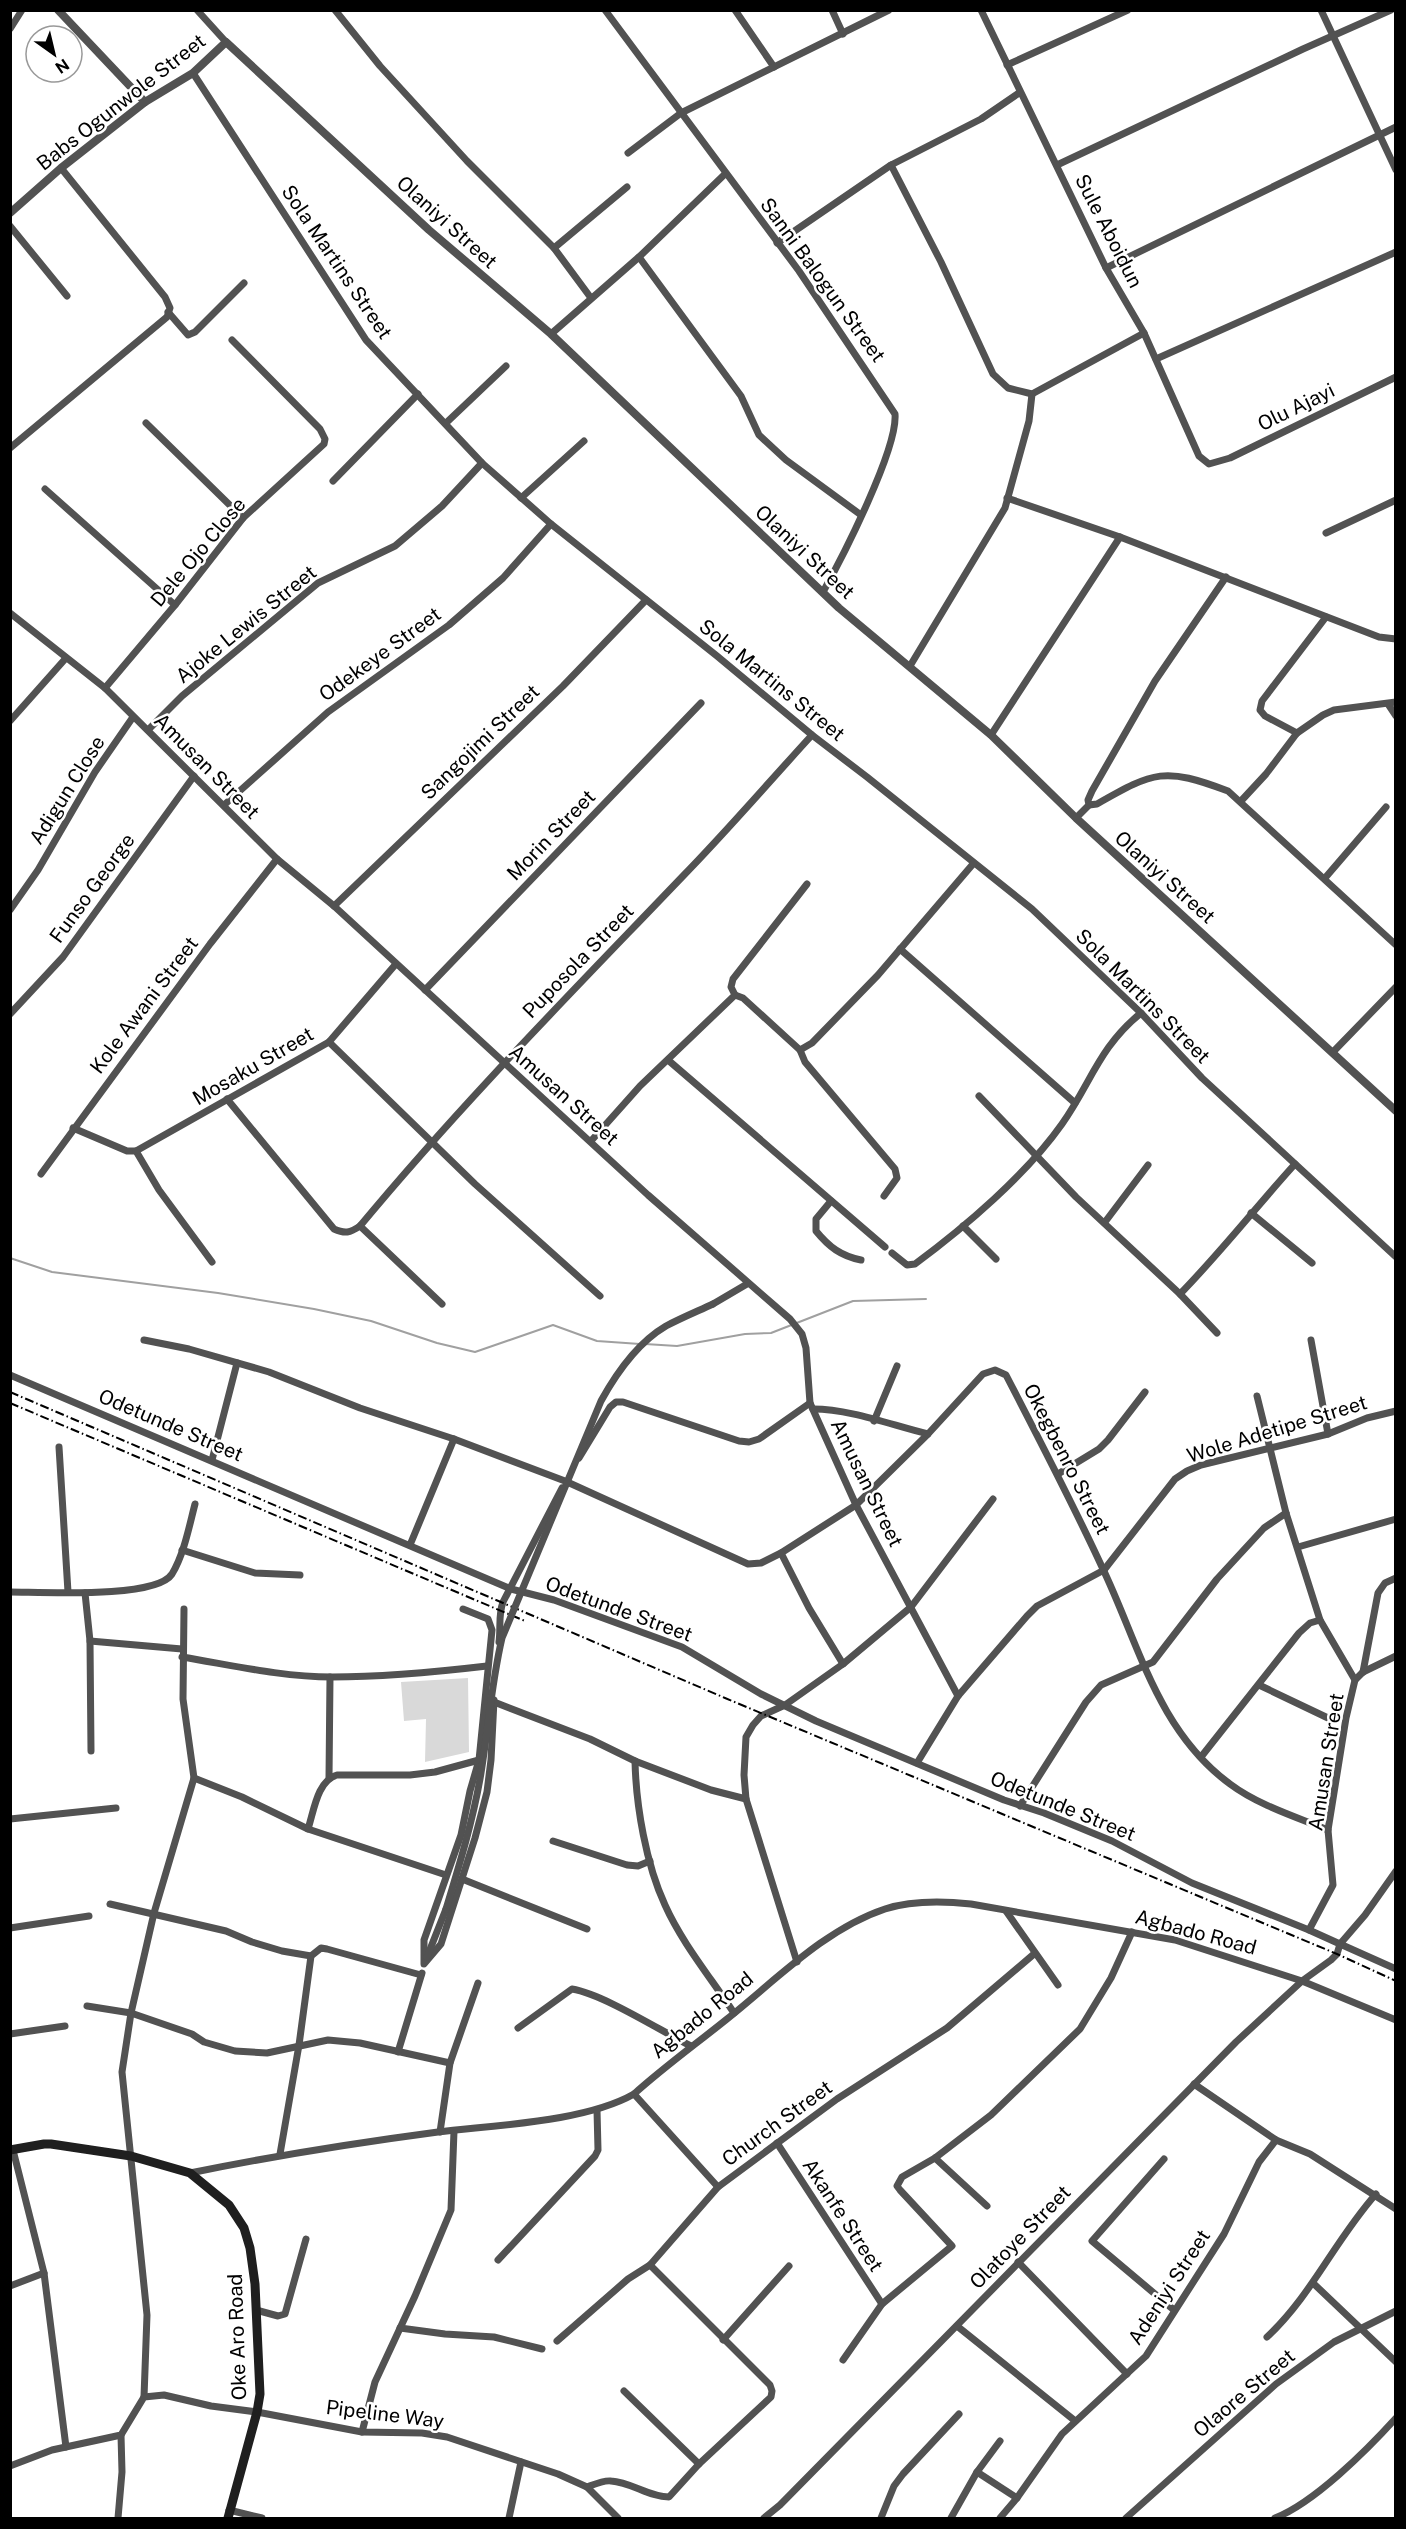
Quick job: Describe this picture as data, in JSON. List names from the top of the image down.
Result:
{
  "streets": {
    "main road": ["Agbado Road", "Oke Aro Road"],
    "street": [
      "Babs Ogunwole Street",
      "Olaniyi Street",
      "Sule Aboidun",
      "Sola Martins Street",
      "Sanni Balogun Street",
      "Olu Ajayi",
      "Dele Ojo Close",
      "Ajoke Lewis Street",
      "Odekeye Street",
      "Sangojimi Street",
      "Amusan Street",
      "Adigun Close",
      "Morin Street",
      "Funso George",
      "Puposola Street",
      "Kole Awani Street",
      "Mosaku Street",
      "Odetunde Street",
      "Wole Adetipe Street",
      "Okegbenro Street",
      "Church Street",
      "Akanfe Street",
      "Olatoye Street",
      "Adeniyi Street",
      "Olaore Street",
      "Pipeline Way"
    ]
  },
  "crossings": [
    ["Babs Ogunwole Street", "Olaniyi Street"],
    ["Babs Ogunwole Street", "Sola Martins Street"],
    ["Olaniyi Street", "Sanni Balogun Street"],
    ["Sule Aboidun", "Olu Ajayi"],
    ["Sola Martins Street", "Ajoke Lewis Street"],
    ["Sola Martins Street", "Odekeye Street"],
    ["Sola Martins Street", "Sangojimi Street"],
    ["Sola Martins Street", "Puposola Street"],
    ["Dele Ojo Close", "Amusan Street"],
    ["Ajoke Lewis Street", "Amusan Street"],
    ["Odekeye Street", "Amusan Street"],
    ["Sangojimi Street", "Amusan Street"],
    ["Amusan Street", "Adigun Close"],
    ["Amusan Street", "Morin Street"],
    ["Amusan Street", "Funso George"],
    ["Amusan Street", "Puposola Street"],
    ["Amusan Street", "Kole Awani Street"],
    ["Amusan Street", "Mosaku Street"],
    ["Amusan Street", "Odetunde Street"],
    ["Amusan Street", "Wole Adetipe Street"],
    ["Amusan Street", "Okegbenro Street"],
    ["Wole Adetipe Street", "Okegbenro Street"],
    ["Agbado Road", "Olatoye Street"],
    ["Agbado Road", "Oke Aro Road"],
    ["Church Street", "Akanfe Street"],
    ["Oke Aro Road", "Pipeline Way"]
  ],
  "north": "bottom right"
}
